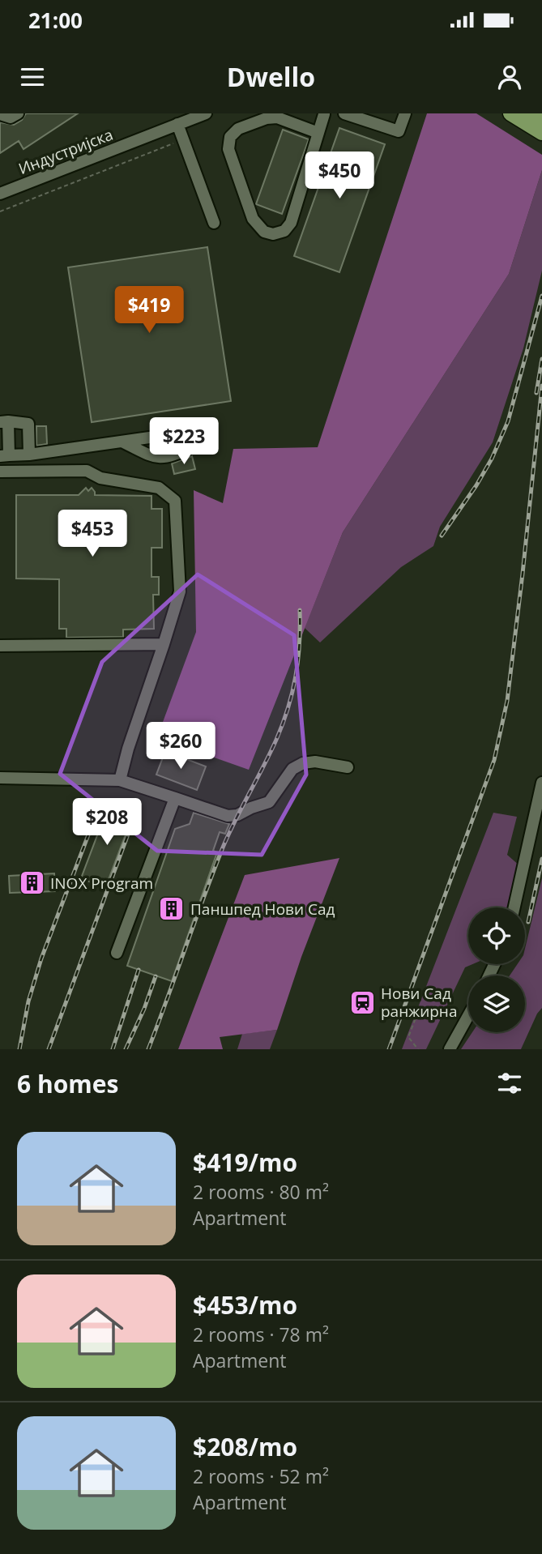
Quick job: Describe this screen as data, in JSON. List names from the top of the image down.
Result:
{
  "streets": {
    "street": ["Индустријска"]
  },
  "places": {
    "building": ["INOX Program", "Паншпед Нови Сад"],
    "station": ["Нови Сад ранжирна"]
  },
  "page": {
    "status": "21:00",
    "header": "Dwello",
    "price": [
      "$450",
      "$419",
      "$223",
      "$453",
      "$260",
      "$208"
    ],
    "heading": "6 homes",
    "list": [
      {
        "name": "$419/mo",
        "note": "2 rooms · 80 m² · Apartment"
      },
      {
        "name": "$453/mo",
        "note": "2 rooms · 78 m² · Apartment"
      },
      {
        "name": "$208/mo",
        "note": "2 rooms · 52 m² · Apartment"
      }
    ]
  }
}
